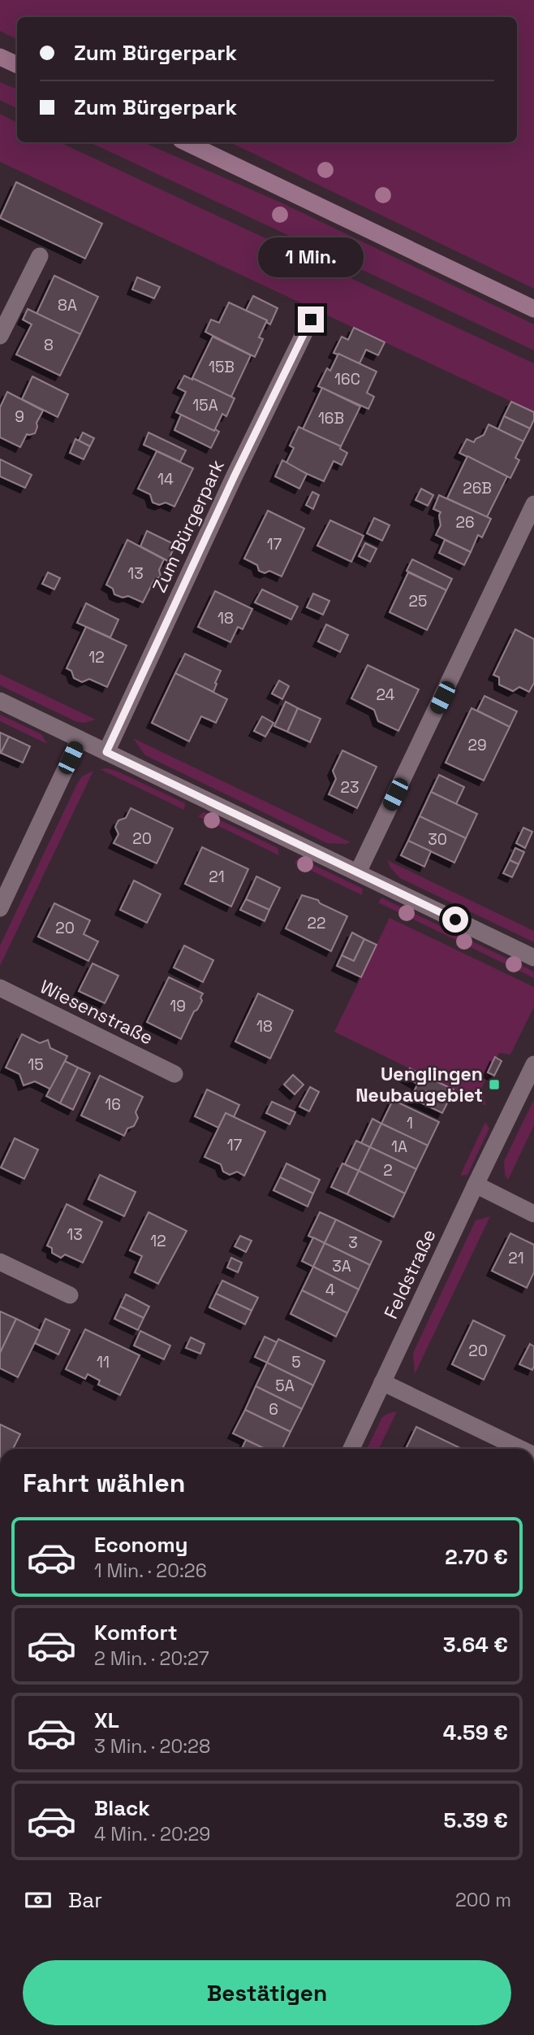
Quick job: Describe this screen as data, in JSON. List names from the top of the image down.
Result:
{
  "streets": {
    "street": ["Zum Bürgerpark", "Wiesenstraße", "Feldstraße"]
  },
  "places": {
    "transit": ["Uenglingen Neubaugebiet"]
  },
  "house_numbers": [
    "8A",
    "8",
    "15B",
    "16C",
    "15A",
    "9",
    "16B",
    "14",
    "26B",
    "26",
    "17",
    "13",
    "25",
    "18",
    "12",
    "24",
    "29",
    "23",
    "20",
    "30",
    "21",
    "22",
    "20",
    "19",
    "18",
    "15",
    "16",
    "1",
    "17",
    "1A",
    "2",
    "13",
    "12",
    "3",
    "21",
    "3A",
    "4",
    "20",
    "11",
    "5",
    "5A",
    "6"
  ],
  "page": {
    "banner": ["Zum Bürgerpark", "Zum Bürgerpark"],
    "bubble": "1 Min.",
    "heading": "Fahrt wählen",
    "list": [
      {
        "name": "Economy",
        "note": "1 Min. · 20:26",
        "value": "2.70 €"
      },
      {
        "name": "Komfort",
        "note": "2 Min. · 20:27",
        "value": "3.64 €"
      },
      {
        "name": "XL",
        "note": "3 Min. · 20:28",
        "value": "4.59 €"
      },
      {
        "name": "Black",
        "note": "4 Min. · 20:29",
        "value": "5.39 €"
      }
    ],
    "pay": ["Bar", "200 m"],
    "buttons": "Bestätigen"
  }
}
